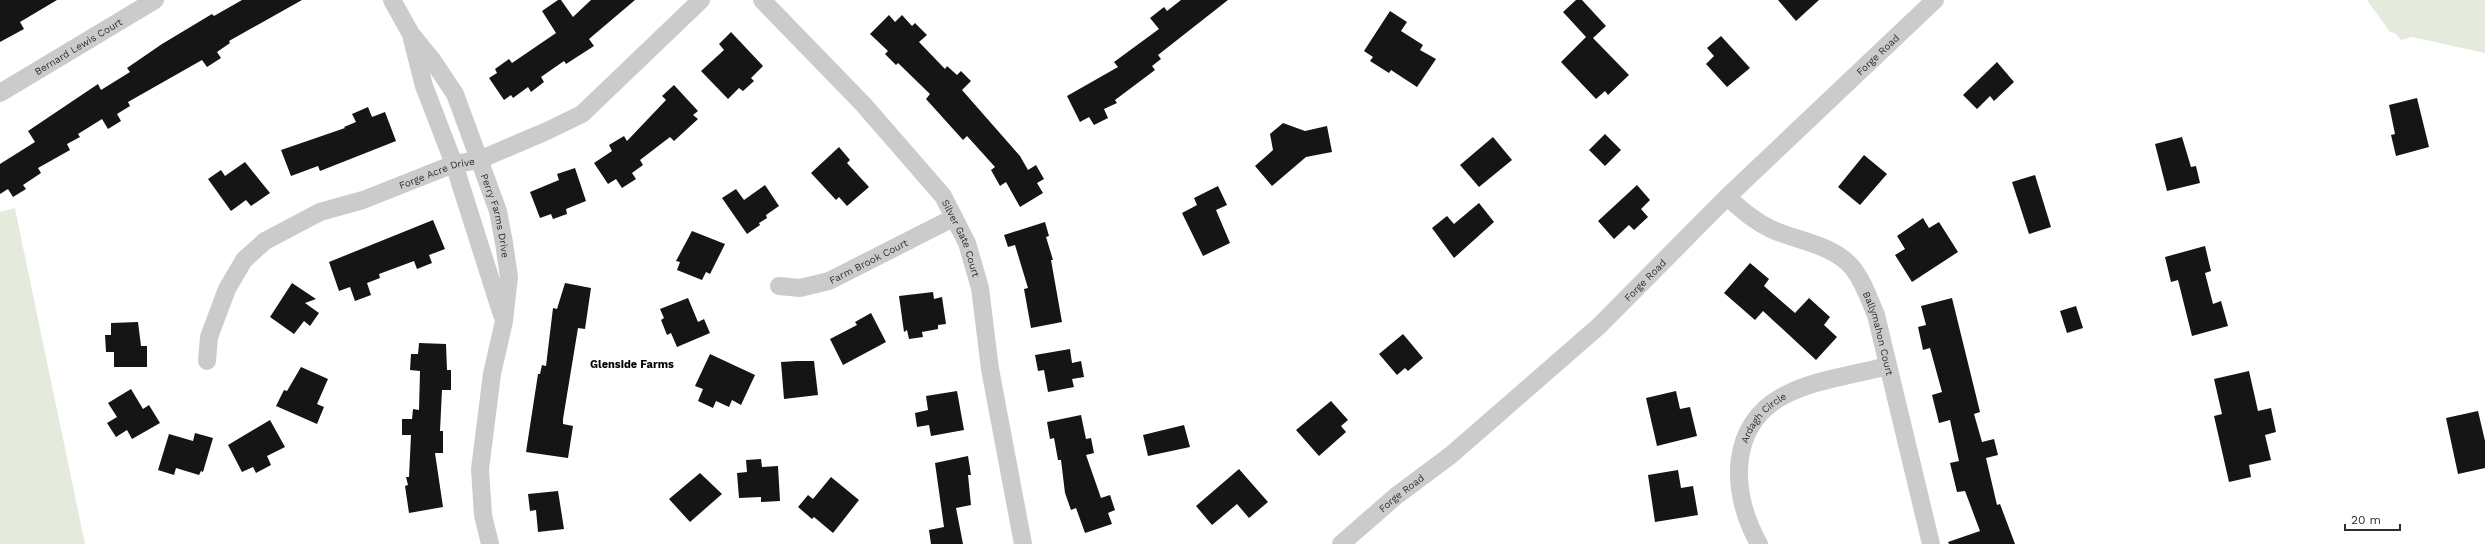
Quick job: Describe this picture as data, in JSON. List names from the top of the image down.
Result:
{
  "streets": {
    "street": [
      "Bernard Lewis Court",
      "Forge Road",
      "Forge Acre Drive",
      "Perry Farms Drive",
      "Silver Gate Court",
      "Farm Brook Court",
      "Ballymahon Court",
      "Ardagh Circle"
    ]
  },
  "crossings": [
    ["Forge Road", "Ballymahon Court"],
    ["Forge Acre Drive", "Perry Farms Drive"],
    ["Silver Gate Court", "Farm Brook Court"],
    ["Ballymahon Court", "Ardagh Circle"]
  ],
  "districts": ["Glenside Farms"],
  "scale_bar": "20 m"
}
